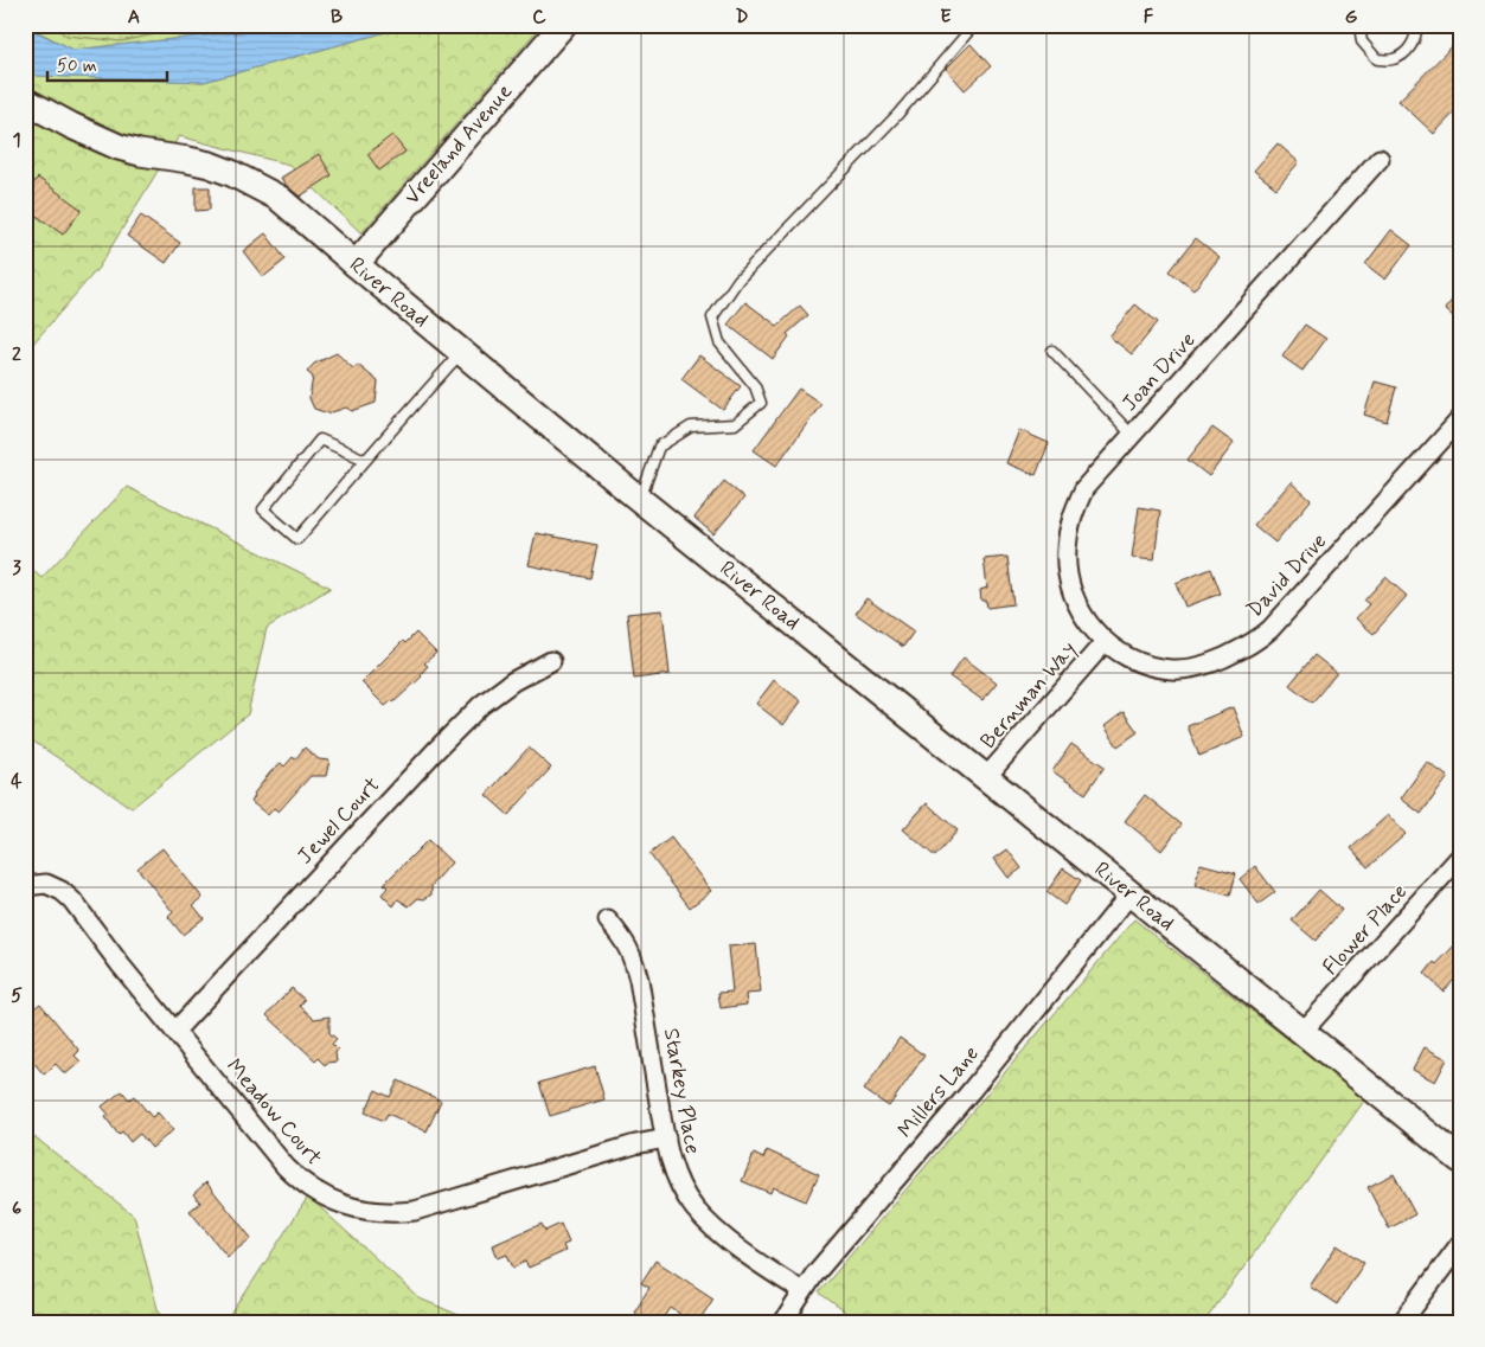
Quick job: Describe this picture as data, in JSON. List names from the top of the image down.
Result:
{
  "streets": {
    "street": [
      "Vreeland Avenue",
      "River Road",
      "Joan Drive",
      "David Drive",
      "Bernman Way",
      "Jewel Court",
      "Flower Place",
      "Starkey Place",
      "Millers Lane",
      "Meadow Court"
    ]
  },
  "crossings": [
    ["Vreeland Avenue", "River Road"],
    ["River Road", "Bernman Way"],
    ["River Road", "Flower Place"],
    ["River Road", "Millers Lane"],
    ["Joan Drive", "David Drive"],
    ["Joan Drive", "Bernman Way"],
    ["David Drive", "Bernman Way"],
    ["Jewel Court", "Meadow Court"],
    ["Starkey Place", "Millers Lane"],
    ["Starkey Place", "Meadow Court"]
  ],
  "scale_bar": "50 m",
  "grid": {
    "columns": [
      "A",
      "B",
      "C",
      "D",
      "E",
      "F",
      "G"
    ],
    "rows": [
      "1",
      "2",
      "3",
      "4",
      "5",
      "6"
    ]
  }
}
